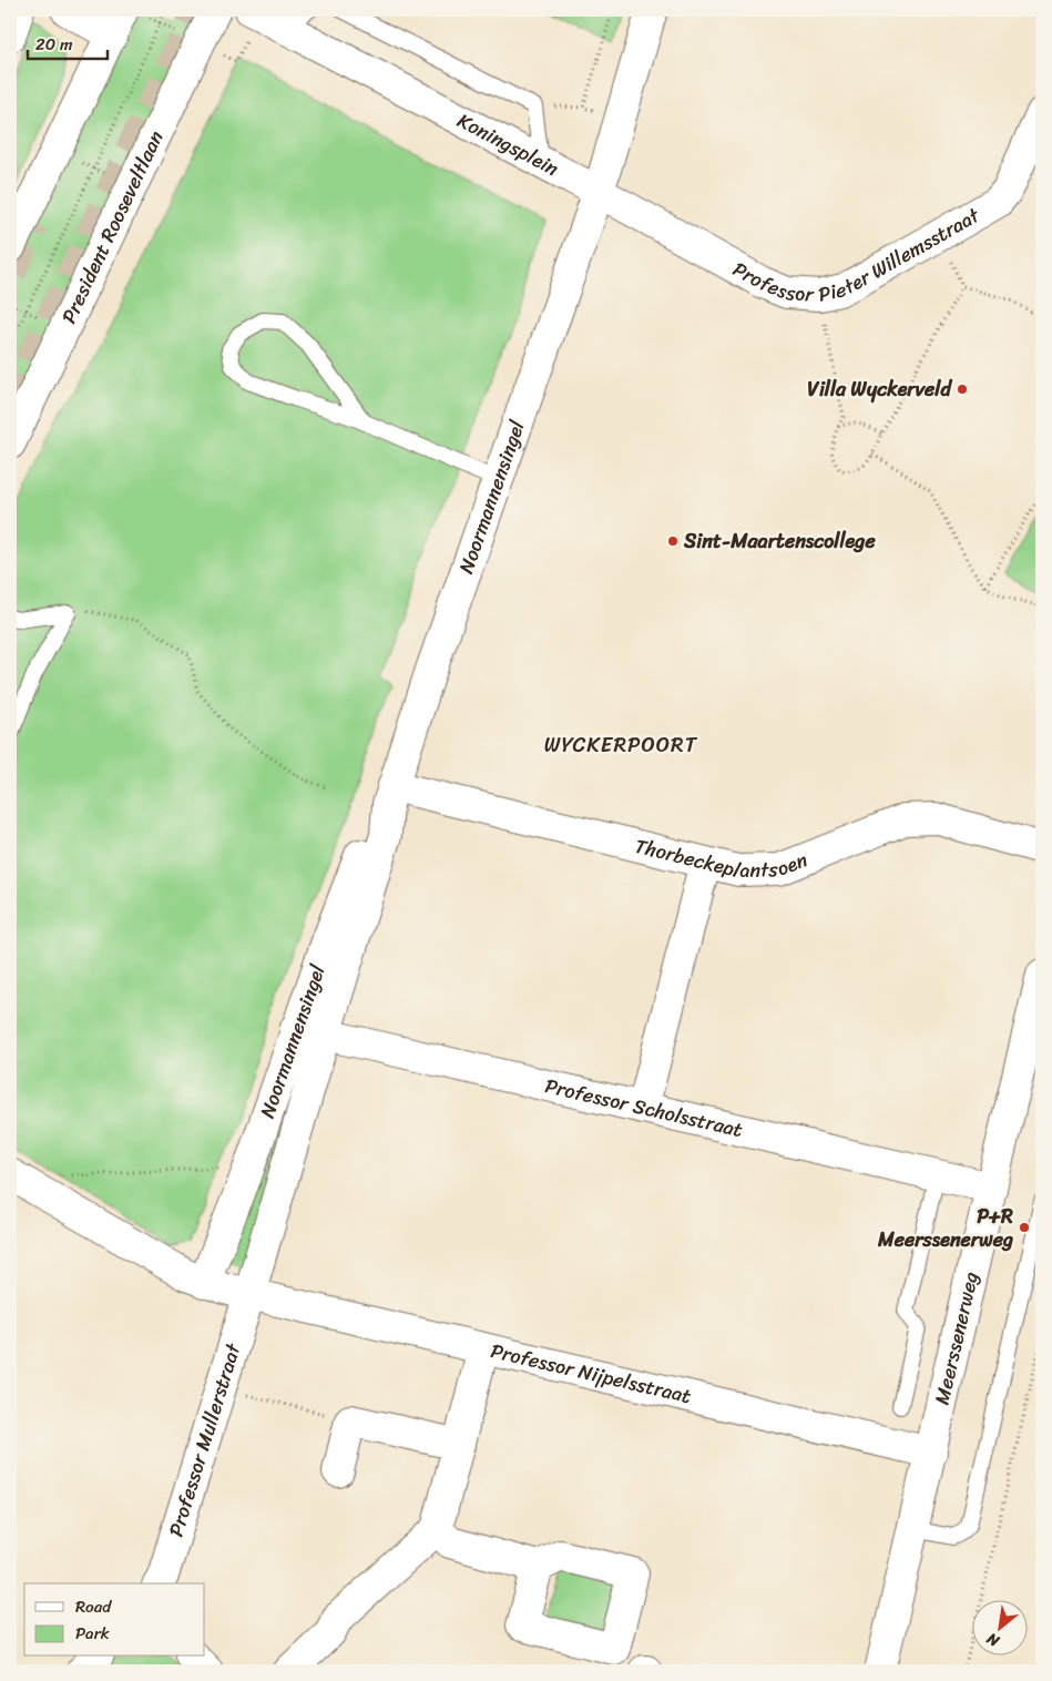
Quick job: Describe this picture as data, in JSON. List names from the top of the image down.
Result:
{
  "streets": {
    "street": [
      "Koningsplein",
      "President Rooseveltlaan",
      "Professor Pieter Willemsstraat",
      "Noormannensingel",
      "Thorbeckeplantsoen",
      "Professor Scholsstraat",
      "Meerssenerweg",
      "Professor Nijpelsstraat",
      "Professor Mullerstraat"
    ]
  },
  "crossings": [
    ["Koningsplein", "Professor Pieter Willemsstraat"],
    ["Koningsplein", "Noormannensingel"],
    ["Professor Pieter Willemsstraat", "Noormannensingel"],
    ["Noormannensingel", "Thorbeckeplantsoen"],
    ["Noormannensingel", "Professor Scholsstraat"],
    ["Noormannensingel", "Professor Nijpelsstraat"],
    ["Noormannensingel", "Professor Mullerstraat"],
    ["Professor Scholsstraat", "Meerssenerweg"],
    ["Meerssenerweg", "Professor Nijpelsstraat"],
    ["Professor Nijpelsstraat", "Professor Mullerstraat"]
  ],
  "districts": ["WYCKERPOORT"],
  "places": ["Villa Wyckerveld", "Sint-Maartenscollege", "P+R Meerssenerweg"],
  "legend": ["Road", "Park"],
  "scale_bar": "20 m",
  "north": "bottom left"
}
